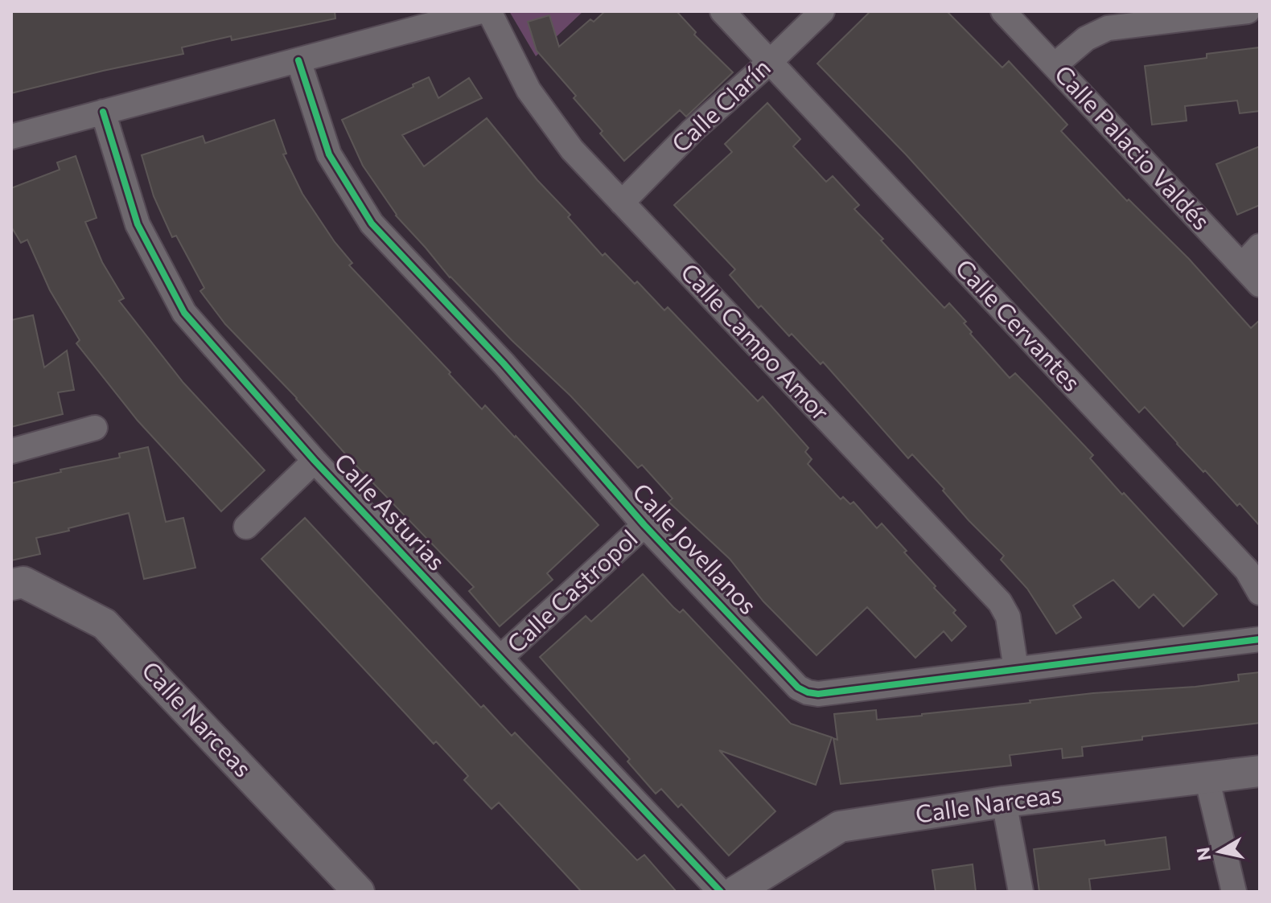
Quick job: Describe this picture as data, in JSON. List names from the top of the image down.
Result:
{
  "streets": {
    "street": [
      "Calle Clarín",
      "Calle Palacio Valdés",
      "Calle Cervantes",
      "Calle Campo Amor",
      "Calle Asturias",
      "Calle Jovellanos",
      "Calle Castropol",
      "Calle Narceas"
    ]
  },
  "crossings": [
    ["Calle Clarín", "Calle Cervantes"],
    ["Calle Clarín", "Calle Campo Amor"],
    ["Calle Campo Amor", "Calle Jovellanos"],
    ["Calle Asturias", "Calle Castropol"],
    ["Calle Jovellanos", "Calle Castropol"]
  ],
  "north": "left"
}
